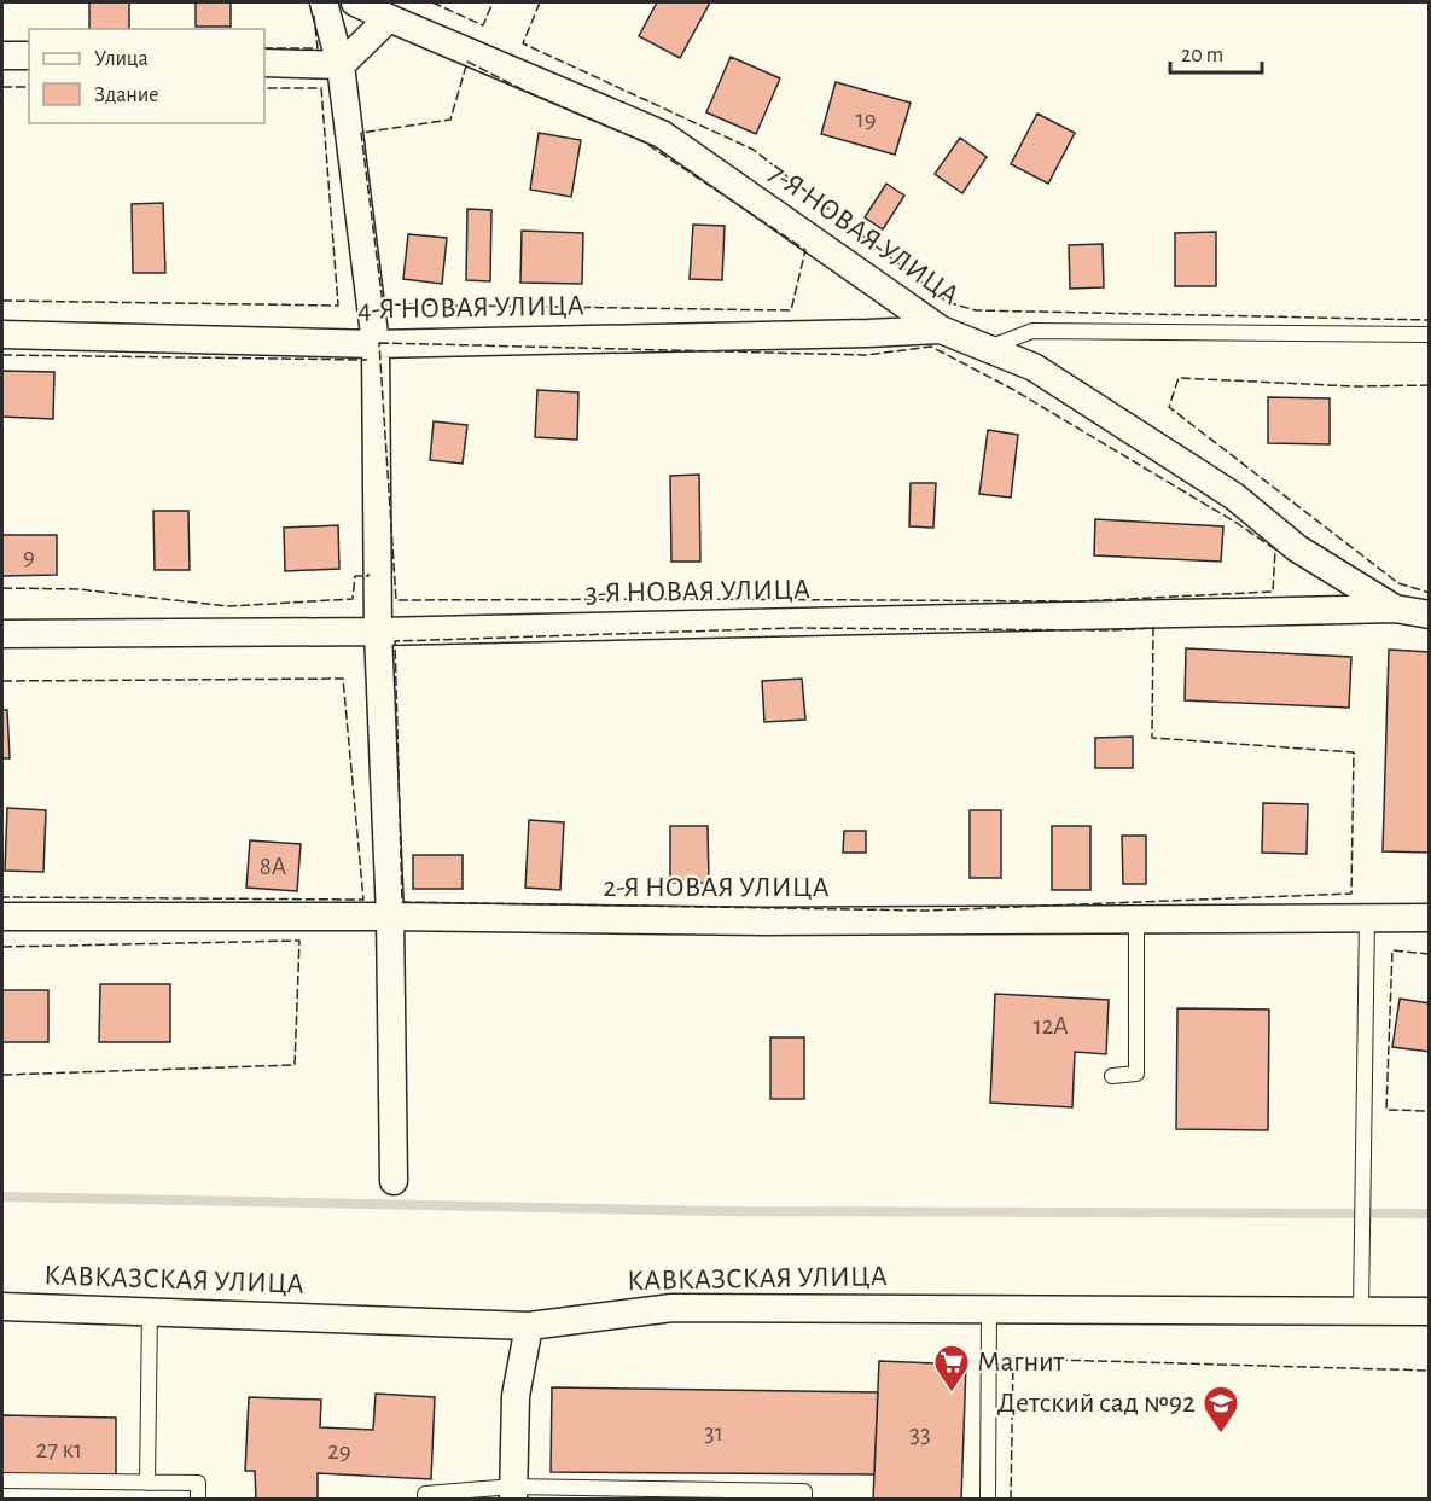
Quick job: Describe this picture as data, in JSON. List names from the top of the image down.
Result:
{
  "streets": {
    "street": [
      "7-Я НОВАЯ УЛИЦА",
      "4-Я НОВАЯ УЛИЦА",
      "3-Я НОВАЯ УЛИЦА",
      "2-Я НОВАЯ УЛИЦА",
      "КАВКАЗСКАЯ УЛИЦА"
    ]
  },
  "crossings": [
    ["7-Я НОВАЯ УЛИЦА", "4-Я НОВАЯ УЛИЦА"],
    ["7-Я НОВАЯ УЛИЦА", "3-Я НОВАЯ УЛИЦА"]
  ],
  "places": {
    "supermarket": ["Магнит"],
    "school or university": ["Детский сад №92"]
  },
  "house_numbers": [
    "19",
    "9",
    "8А",
    "12А",
    "31",
    "33",
    "27 к1",
    "29"
  ],
  "legend": ["Улица", "Здание"],
  "scale_bar": "20 m"
}
